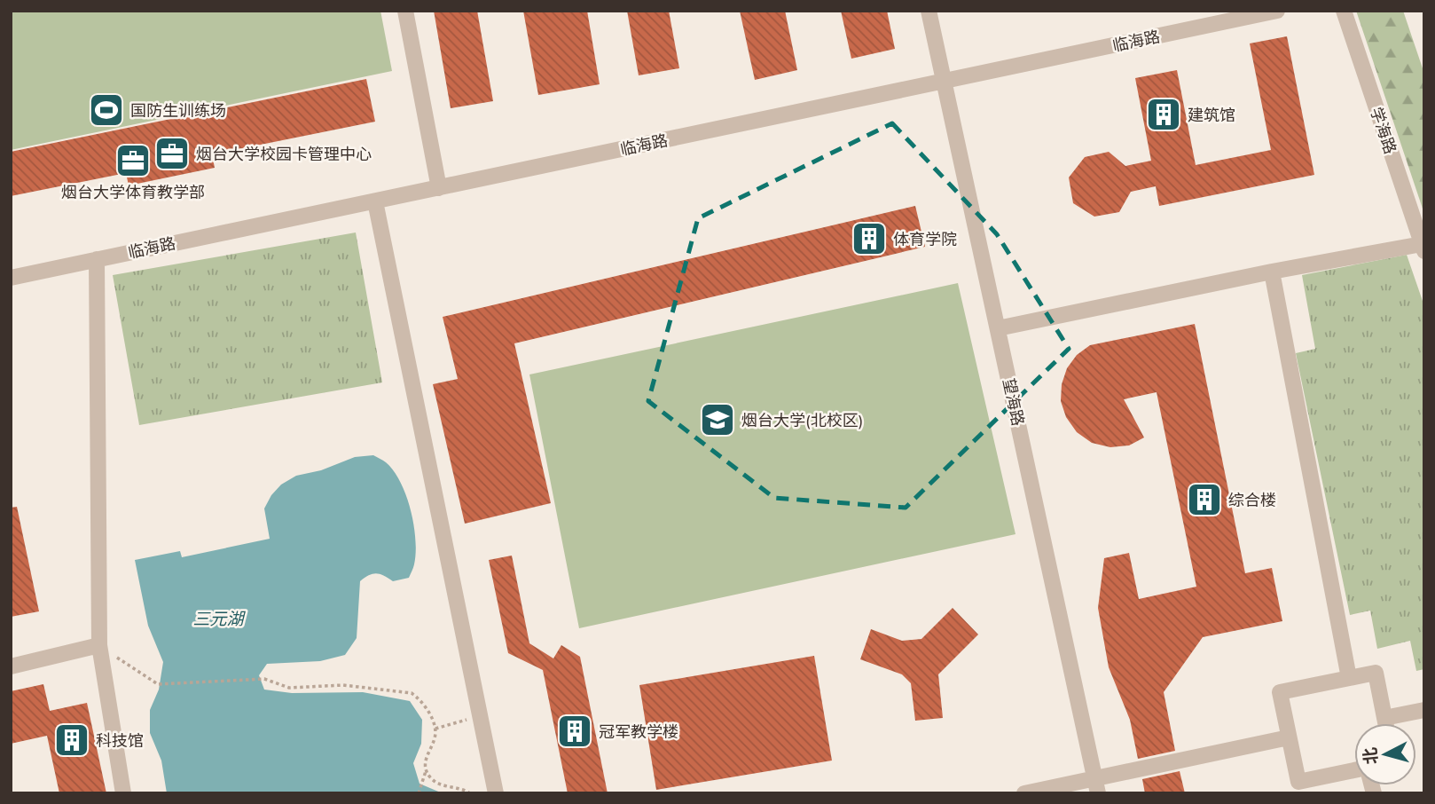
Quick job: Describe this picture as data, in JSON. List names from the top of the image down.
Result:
{
  "streets": {
    "street": ["临海路", "学海路", "望海路"]
  },
  "crossings": [
    ["临海路", "望海路"]
  ],
  "water": ["三元湖"],
  "places": {
    "sports": ["国防生训练场"],
    "building": [
      "建筑馆",
      "体育学院",
      "综合楼",
      "冠军教学楼",
      "科技馆"
    ],
    "office": ["烟台大学校园卡管理中心", "烟台大学体育教学部"],
    "school or university": ["烟台大学(北校区)"]
  },
  "north": "left"
}
